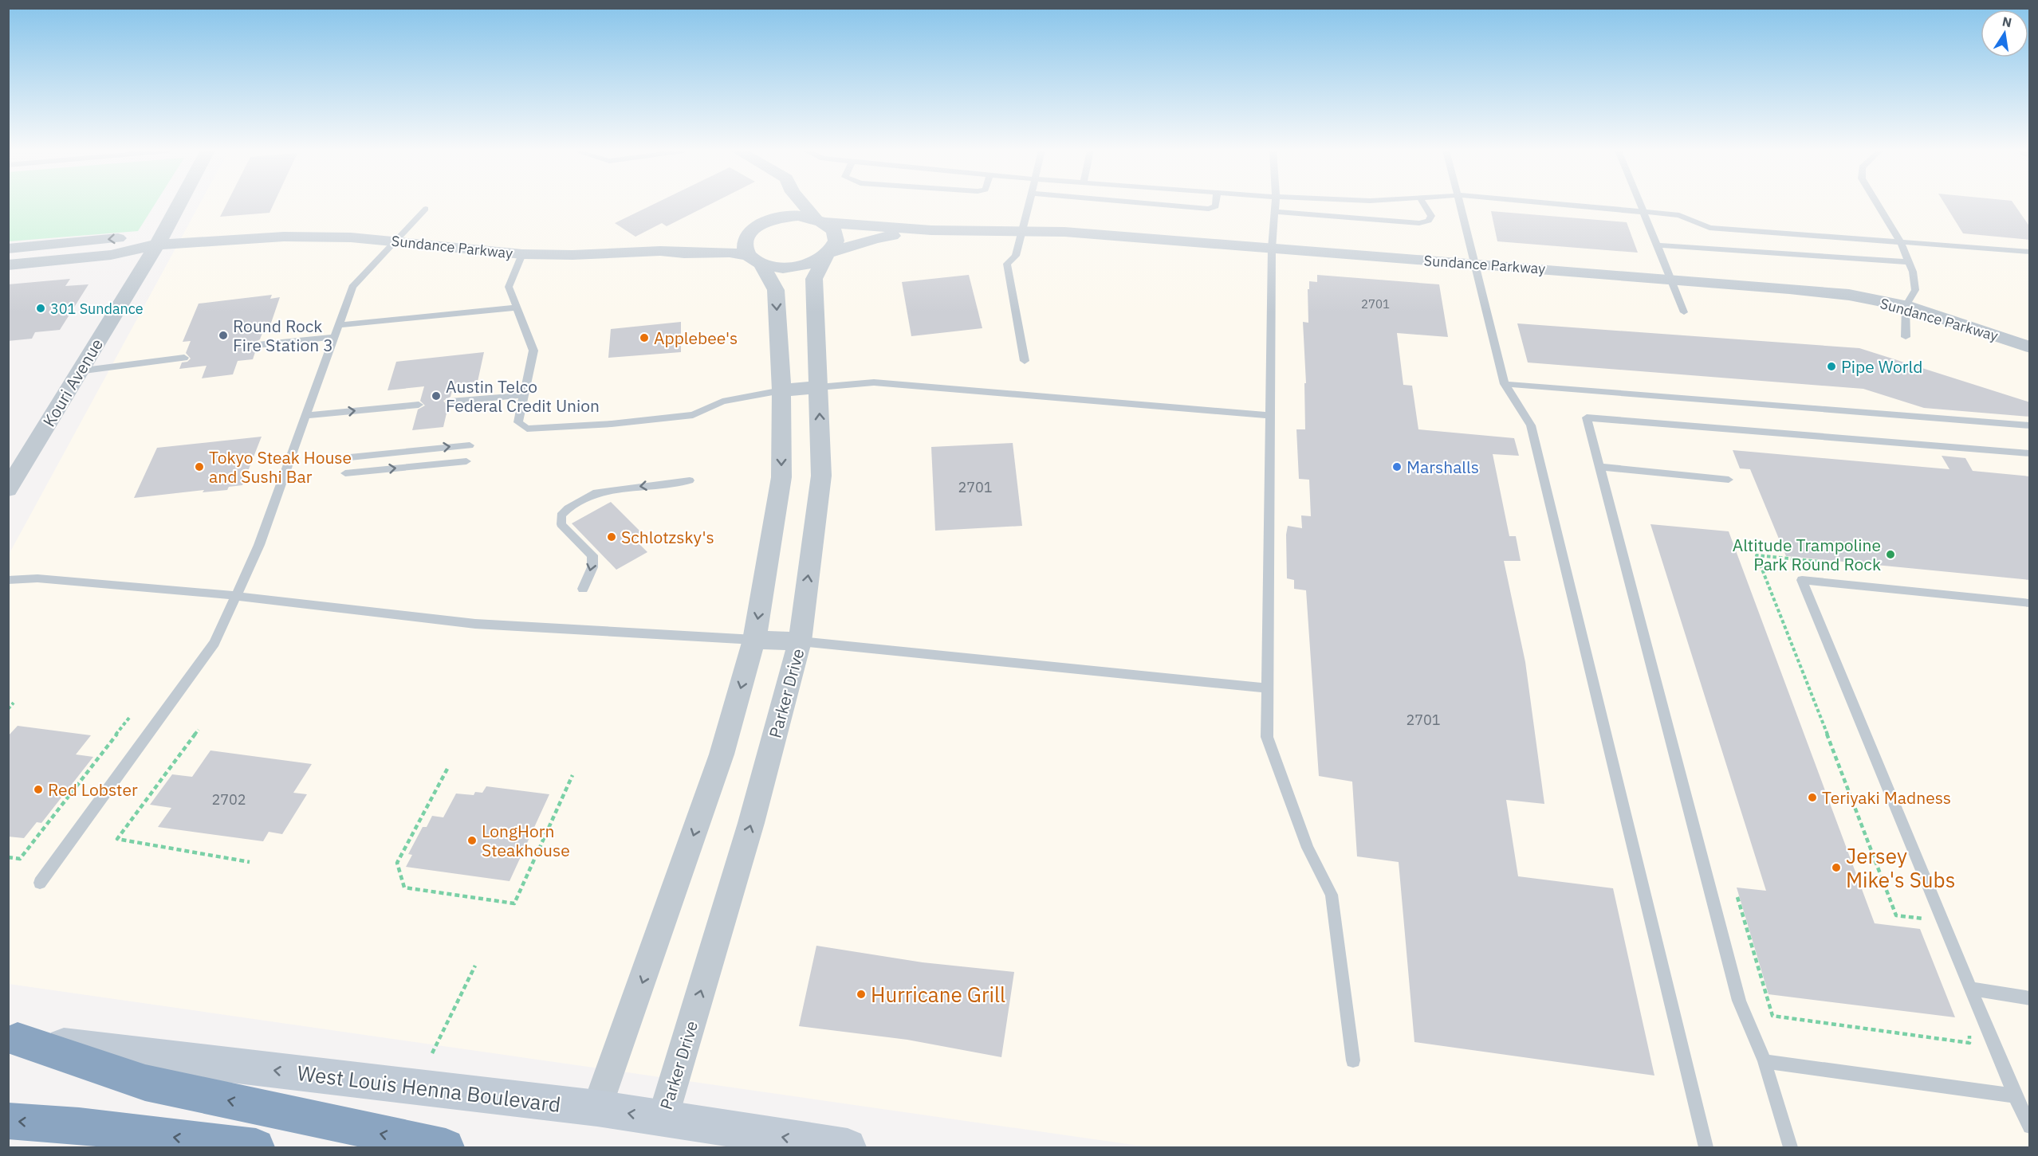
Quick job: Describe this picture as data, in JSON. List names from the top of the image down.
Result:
{
  "streets": {
    "main road": ["West Louis Henna Boulevard"],
    "street": ["Sundance Parkway", "Kouri Avenue", "Parker Drive"]
  },
  "crossings": [
    ["Sundance Parkway", "Kouri Avenue"],
    ["Sundance Parkway", "Parker Drive"],
    ["Parker Drive", "West Louis Henna Boulevard"]
  ],
  "one_way": ["West Louis Henna Boulevard"],
  "places": [
    "301 Sundance",
    "Round Rock Fire Station 3",
    "Applebee's",
    "Pipe World",
    "Austin Telco Federal Credit Union",
    "Tokyo Steak House and Sushi Bar",
    "Marshalls",
    "Schlotzsky's",
    "Altitude Trampoline Park Round Rock",
    "Red Lobster",
    "Teriyaki Madness",
    "LongHorn Steakhouse",
    "Jersey Mike's Subs",
    "Hurricane Grill"
  ],
  "house_numbers": [
    "2701",
    "2701",
    "2701",
    "2702"
  ],
  "north": "top"
}
